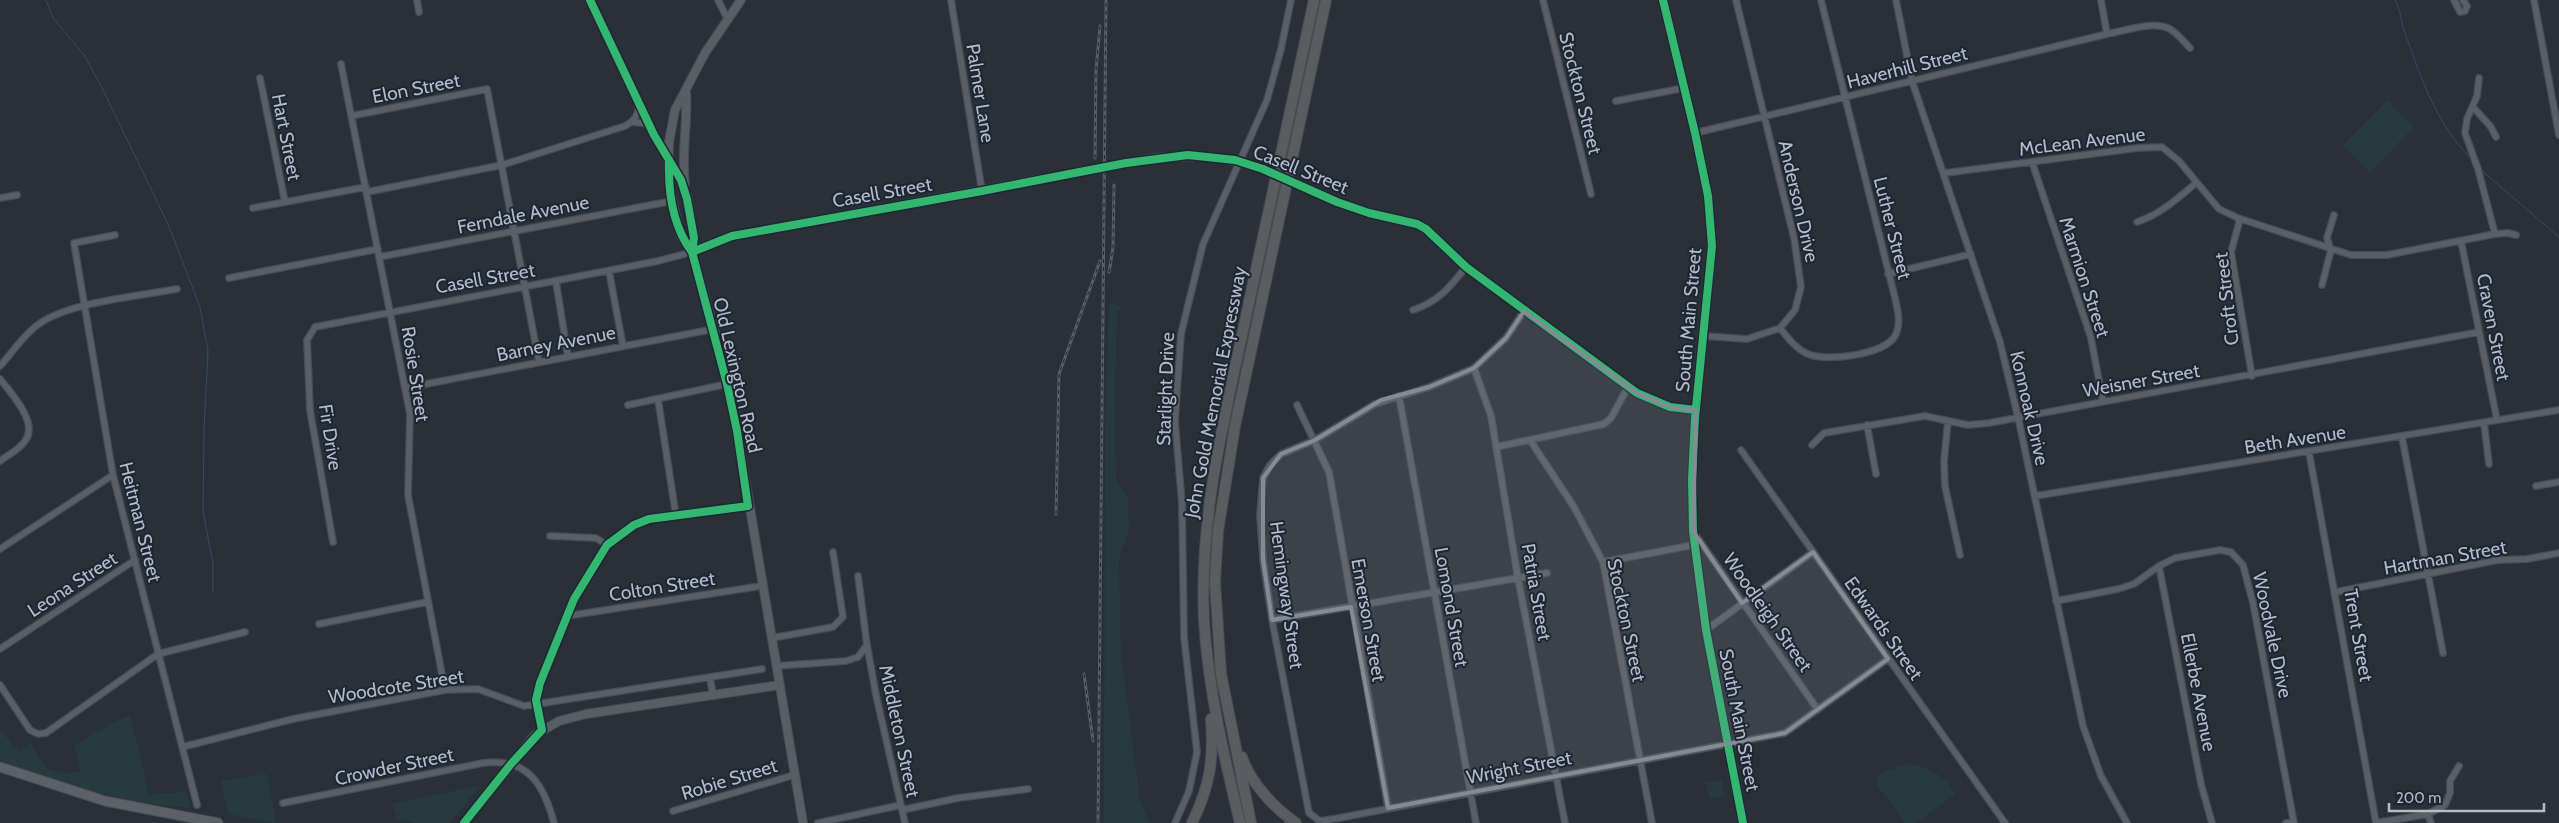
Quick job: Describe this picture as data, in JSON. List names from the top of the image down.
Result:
{
  "streets": {
    "highway": ["John Gold Memorial Expressway"],
    "main road": ["Casell Street", "South Main Street", "Old Lexington Road"],
    "street": [
      "Haverhill Street",
      "Elon Street",
      "Palmer Lane",
      "Stockton Street",
      "Hart Street",
      "McLean Avenue",
      "Anderson Drive",
      "Ferndale Avenue",
      "Luther Street",
      "Marmion Street",
      "Croft Street",
      "Craven Street",
      "Barney Avenue",
      "Rosie Street",
      "Weisner Street",
      "Starlight Drive",
      "Konnoak Drive",
      "Fir Drive",
      "Beth Avenue",
      "Heitman Street",
      "Hartman Street",
      "Leona Street",
      "Colton Street",
      "Patria Street",
      "Hemingway Street",
      "Lomond Street",
      "Woodleigh Street",
      "Emerson Street",
      "Edwards Street",
      "Woodvale Drive",
      "Trent Street",
      "Woodcote Street",
      "Ellerbe Avenue",
      "Middleton Street",
      "Crowder Street",
      "Wright Street",
      "Robie Street"
    ]
  },
  "crossings": [
    ["Haverhill Street", "Anderson Drive"],
    ["Haverhill Street", "Luther Street"],
    ["Haverhill Street", "South Main Street"],
    ["Haverhill Street", "Konnoak Drive"],
    ["Elon Street", "Rosie Street"],
    ["Palmer Lane", "Casell Street"],
    ["Stockton Street", "Wright Street"],
    ["McLean Avenue", "Marmion Street"],
    ["McLean Avenue", "Croft Street"],
    ["McLean Avenue", "Craven Street"],
    ["McLean Avenue", "Konnoak Drive"],
    ["Casell Street", "South Main Street"],
    ["Casell Street", "Rosie Street"],
    ["Casell Street", "Old Lexington Road"],
    ["Casell Street", "Starlight Drive"],
    ["Casell Street", "Fir Drive"],
    ["Casell Street", "Hemingway Street"],
    ["Anderson Drive", "Luther Street"],
    ["Ferndale Avenue", "Rosie Street"],
    ["Ferndale Avenue", "Old Lexington Road"],
    ["Marmion Street", "Weisner Street"],
    ["Croft Street", "Weisner Street"],
    ["South Main Street", "Woodleigh Street"],
    ["South Main Street", "Wright Street"],
    ["Craven Street", "Weisner Street"],
    ["Craven Street", "Beth Avenue"],
    ["Barney Avenue", "Rosie Street"],
    ["Barney Avenue", "Old Lexington Road"],
    ["Rosie Street", "Woodcote Street"],
    ["Old Lexington Road", "Colton Street"],
    ["Old Lexington Road", "Robie Street"],
    ["Weisner Street", "Konnoak Drive"],
    ["Konnoak Drive", "Beth Avenue"],
    ["Konnoak Drive", "Woodvale Drive"],
    ["Beth Avenue", "Trent Street"],
    ["Heitman Street", "Leona Street"],
    ["Heitman Street", "Woodcote Street"],
    ["Hartman Street", "Trent Street"],
    ["Patria Street", "Hemingway Street"],
    ["Patria Street", "Wright Street"],
    ["Hemingway Street", "Lomond Street"],
    ["Hemingway Street", "Emerson Street"],
    ["Hemingway Street", "Wright Street"],
    ["Lomond Street", "Wright Street"],
    ["Woodleigh Street", "Wright Street"],
    ["Emerson Street", "Wright Street"],
    ["Edwards Street", "Wright Street"],
    ["Woodvale Drive", "Ellerbe Avenue"]
  ],
  "scale_bar": "200 m"
}
